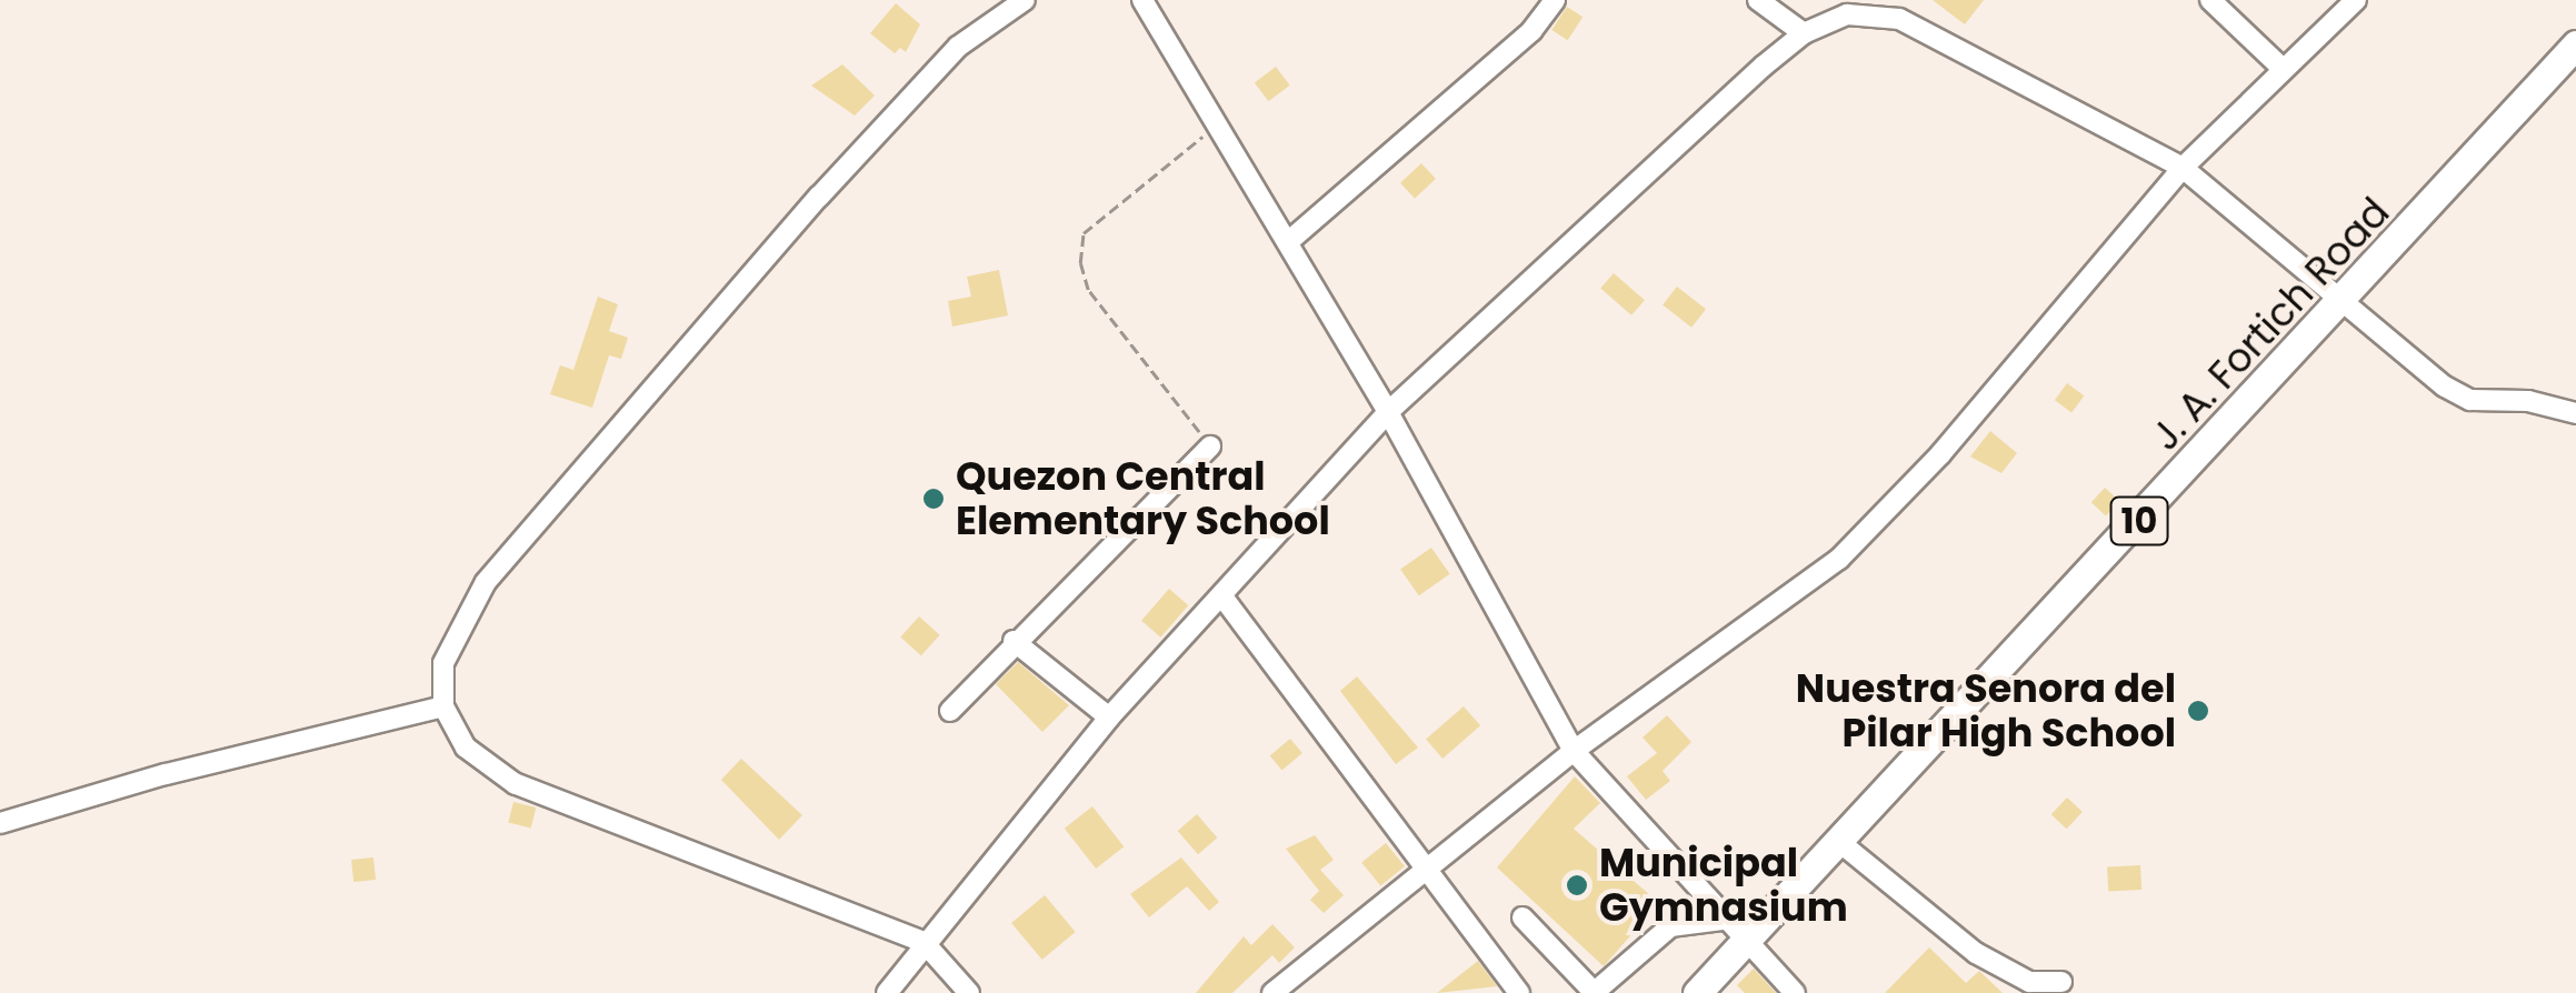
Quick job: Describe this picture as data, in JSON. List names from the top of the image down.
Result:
{
  "streets": {
    "highway": ["J. A. Fortich Road", "10"]
  },
  "places": ["Quezon Central Elementary School", "Nuestra Senora del Pilar High School", "Municipal Gymnasium"]
}
